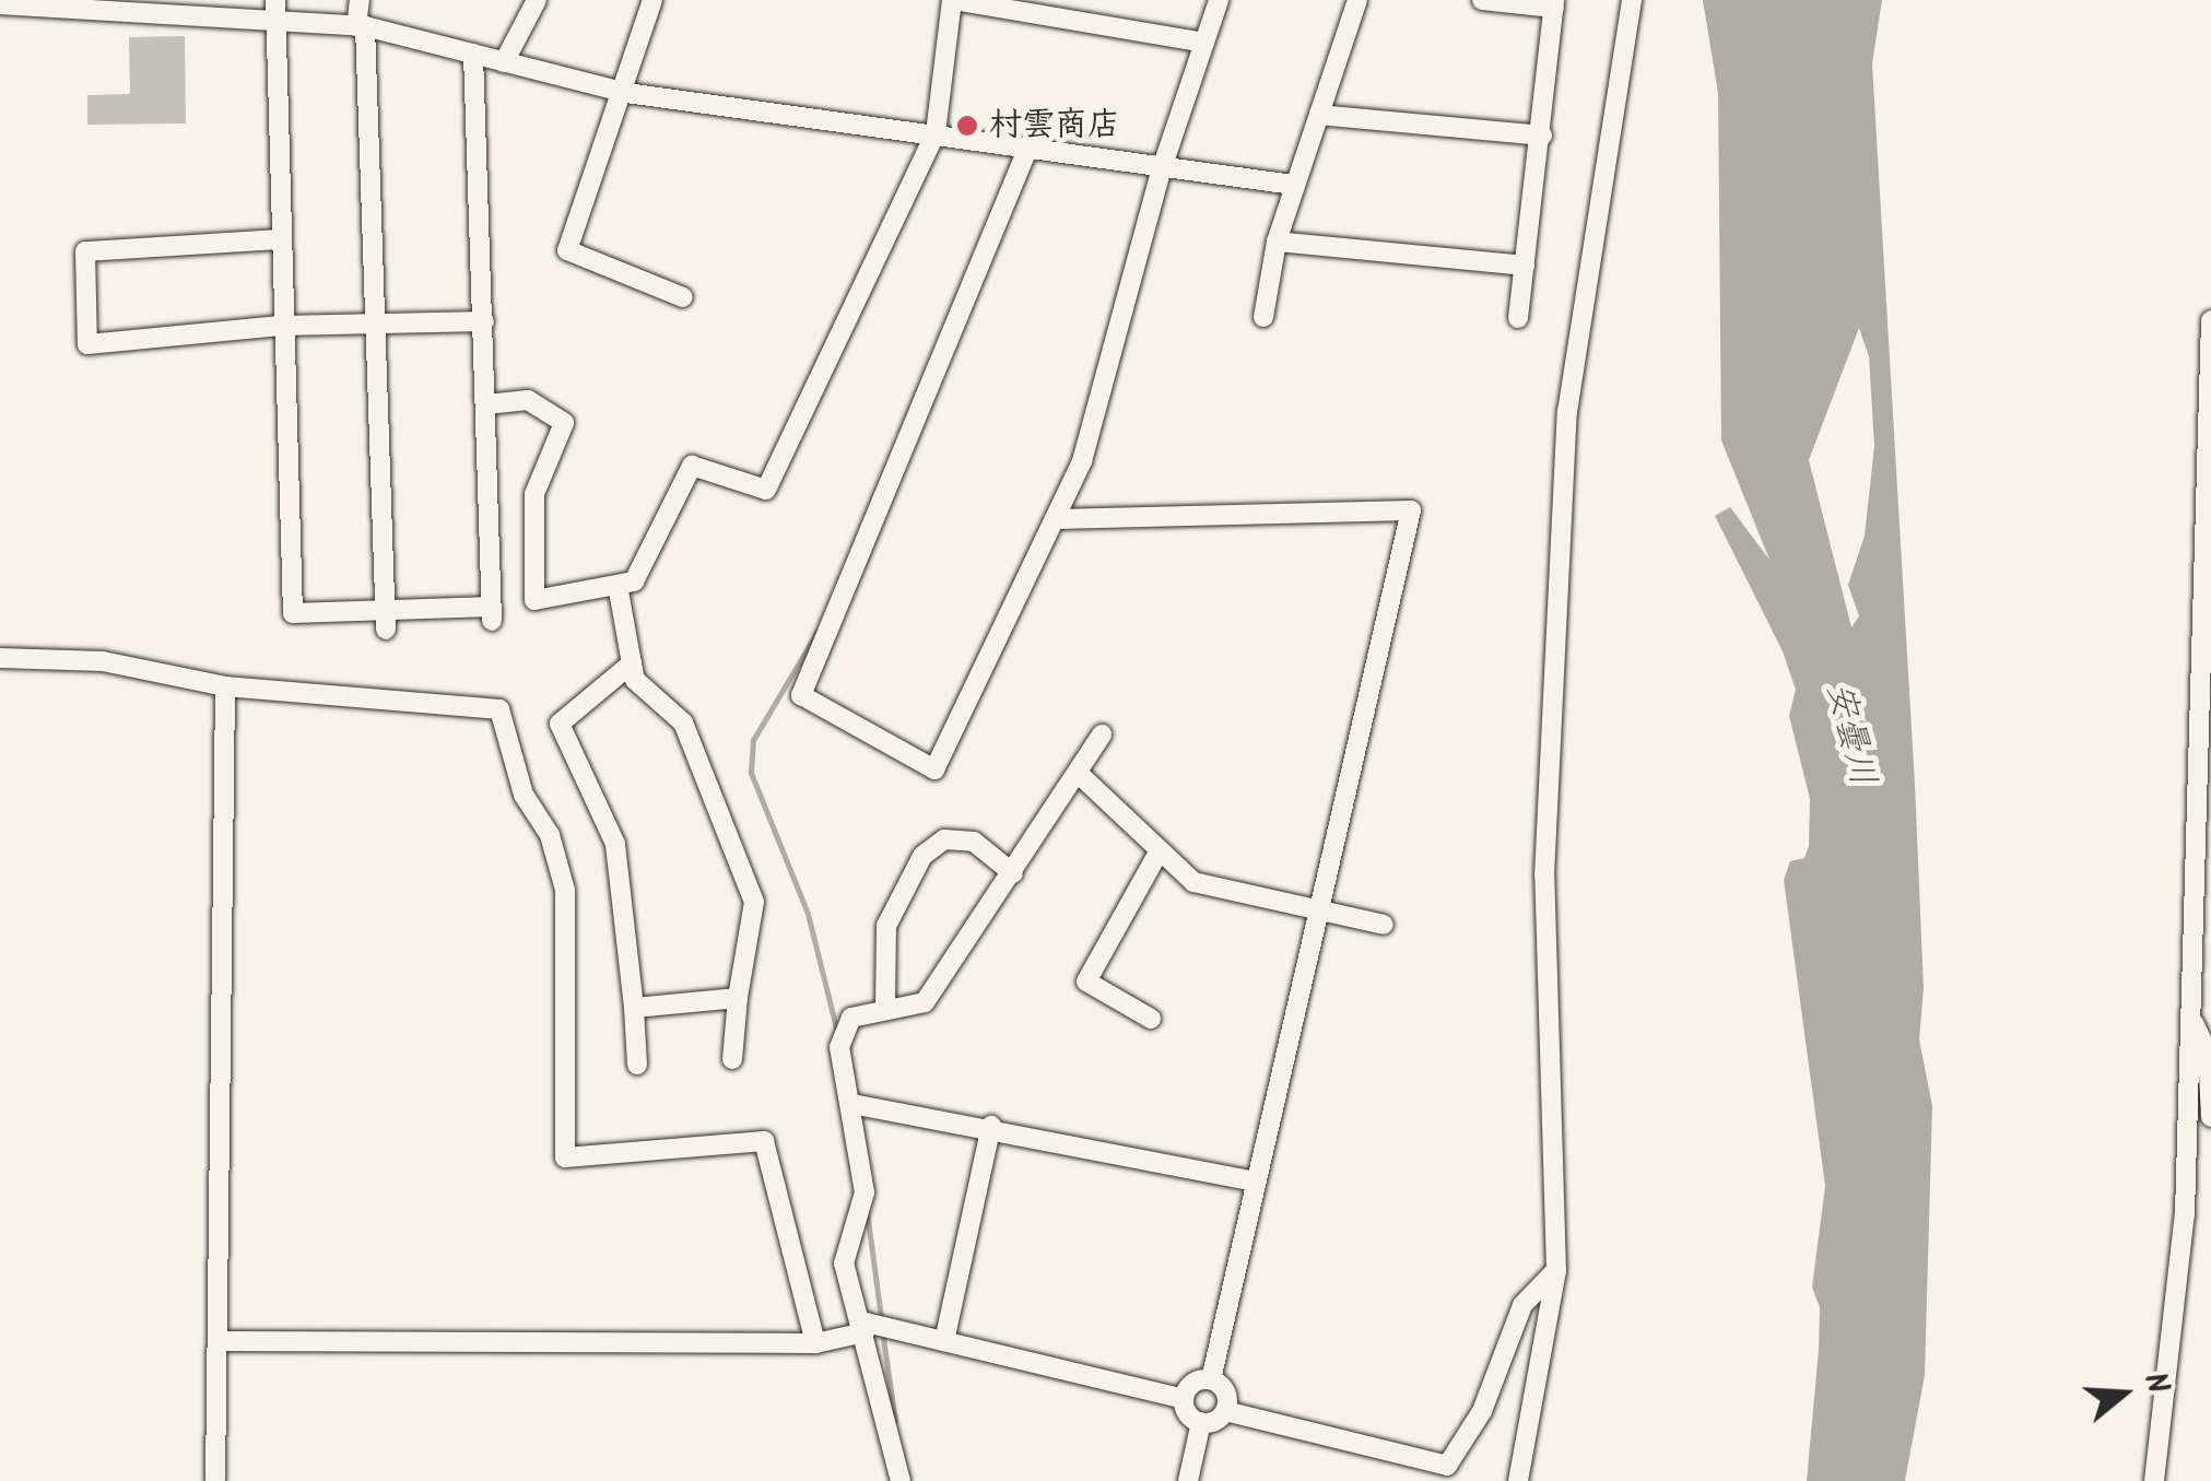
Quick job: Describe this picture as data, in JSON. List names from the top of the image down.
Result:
{
  "water": ["安曇川"],
  "places": ["村雲商店"],
  "north": "right"
}
